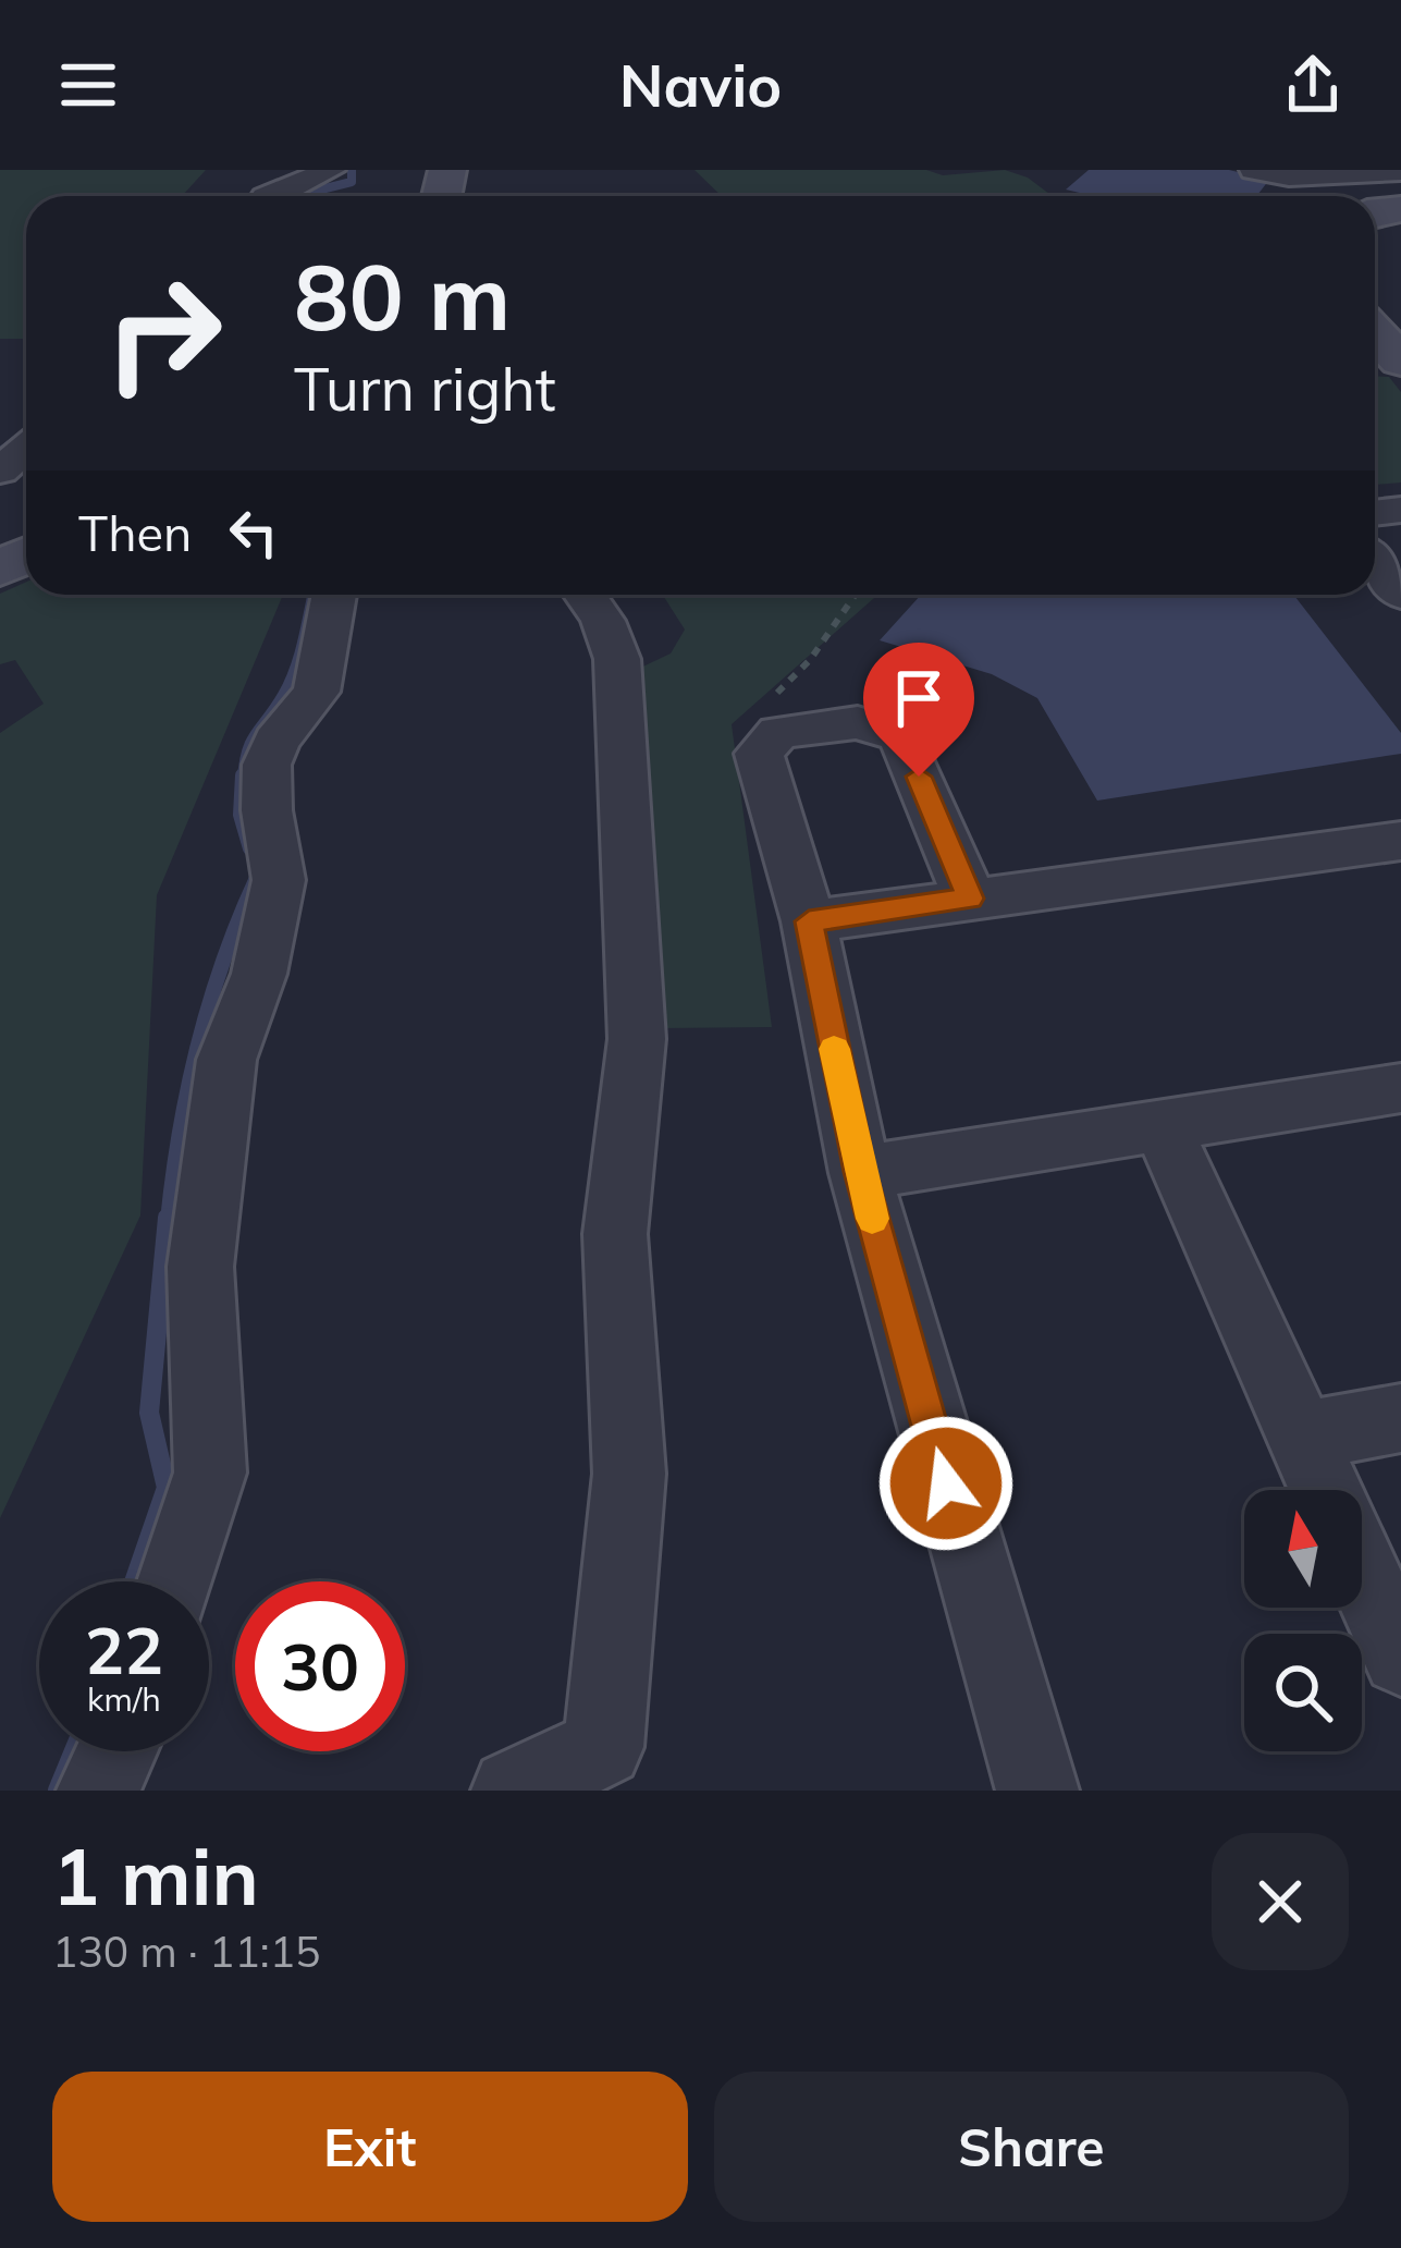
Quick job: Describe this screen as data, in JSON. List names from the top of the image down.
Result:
{
  "north": "top",
  "page": {
    "header": "Navio",
    "turn": ["80 m", "Turn right"],
    "then": "Then",
    "speed": "22 km/h",
    "limit": "30",
    "heading": ["1 min", "130 m · 11:15"],
    "buttons": ["Exit", "Share"]
  }
}
